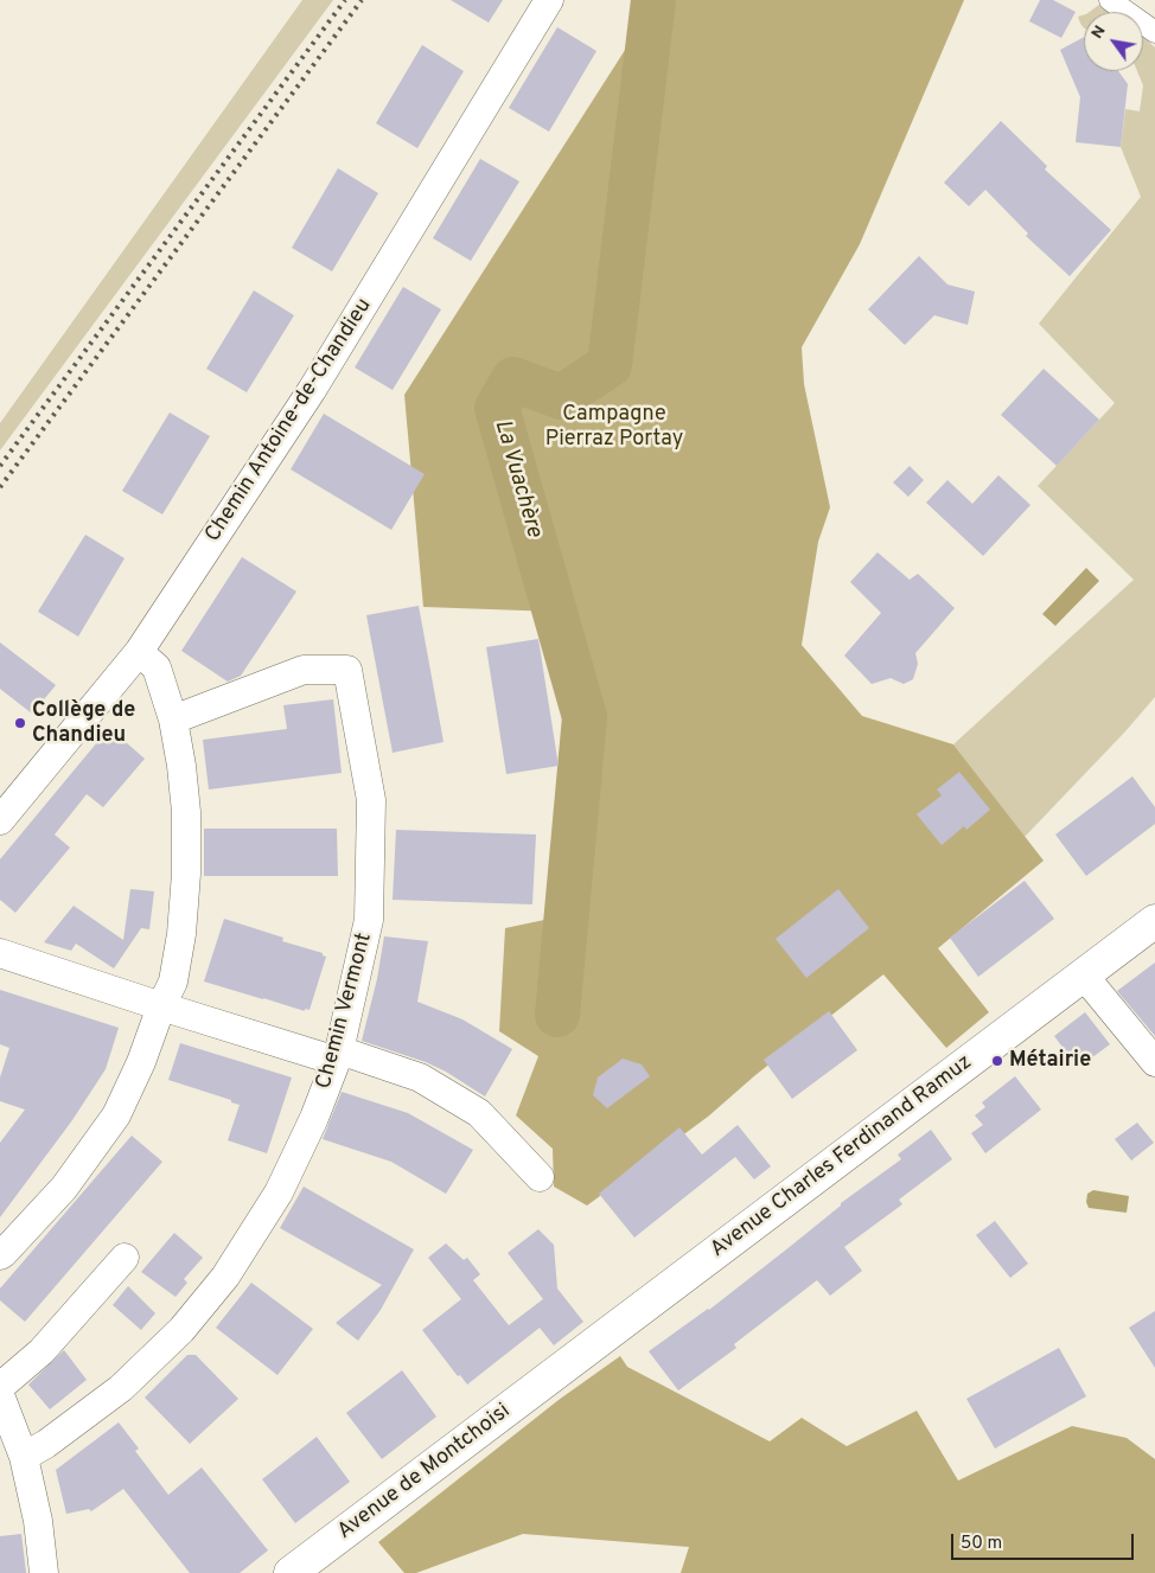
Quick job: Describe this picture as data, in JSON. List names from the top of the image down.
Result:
{
  "streets": {
    "street": [
      "Chemin Antoine-de-Chandieu",
      "Chemin Vermont",
      "Avenue Charles Ferdinand Ramuz",
      "Avenue de Montchoisi"
    ]
  },
  "crossings": [
    ["Avenue Charles Ferdinand Ramuz", "Avenue de Montchoisi"]
  ],
  "water": ["La Vuachère"],
  "parks": ["Campagne Pierraz Portay"],
  "places": ["Collège de Chandieu", "Métairie"],
  "scale_bar": "50 m",
  "north": "top left"
}
